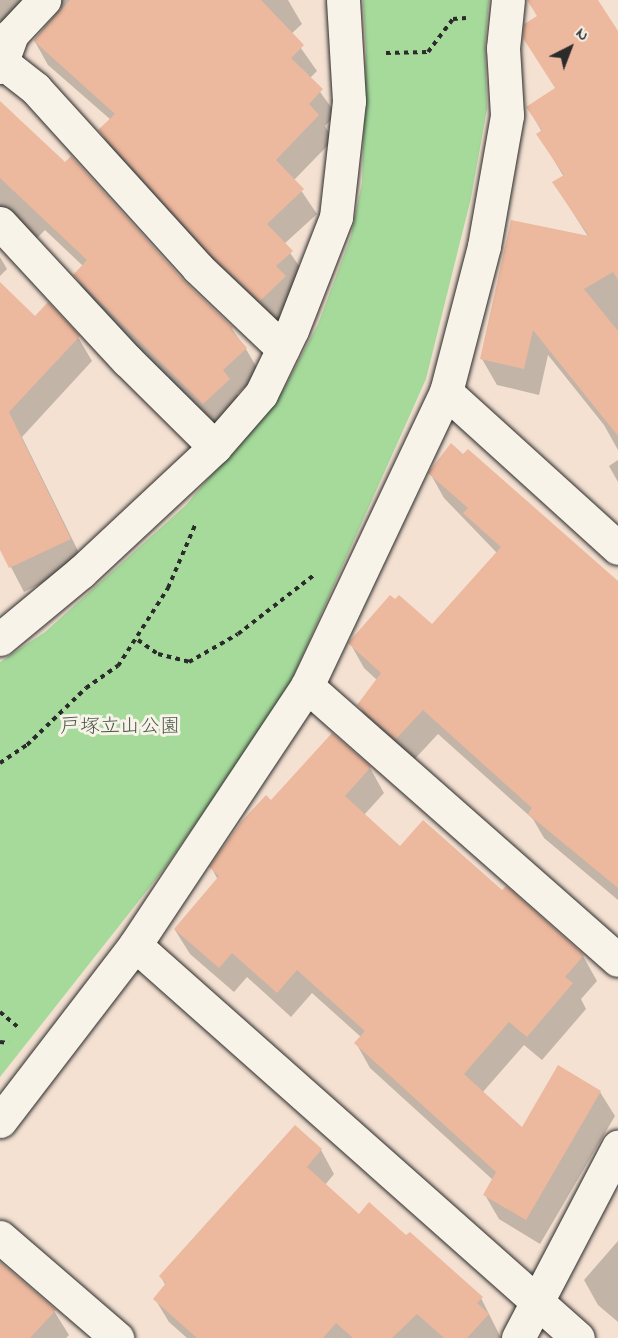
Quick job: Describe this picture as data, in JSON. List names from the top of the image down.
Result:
{
  "parks": ["戸塚立山公園"],
  "north": "top right"
}
